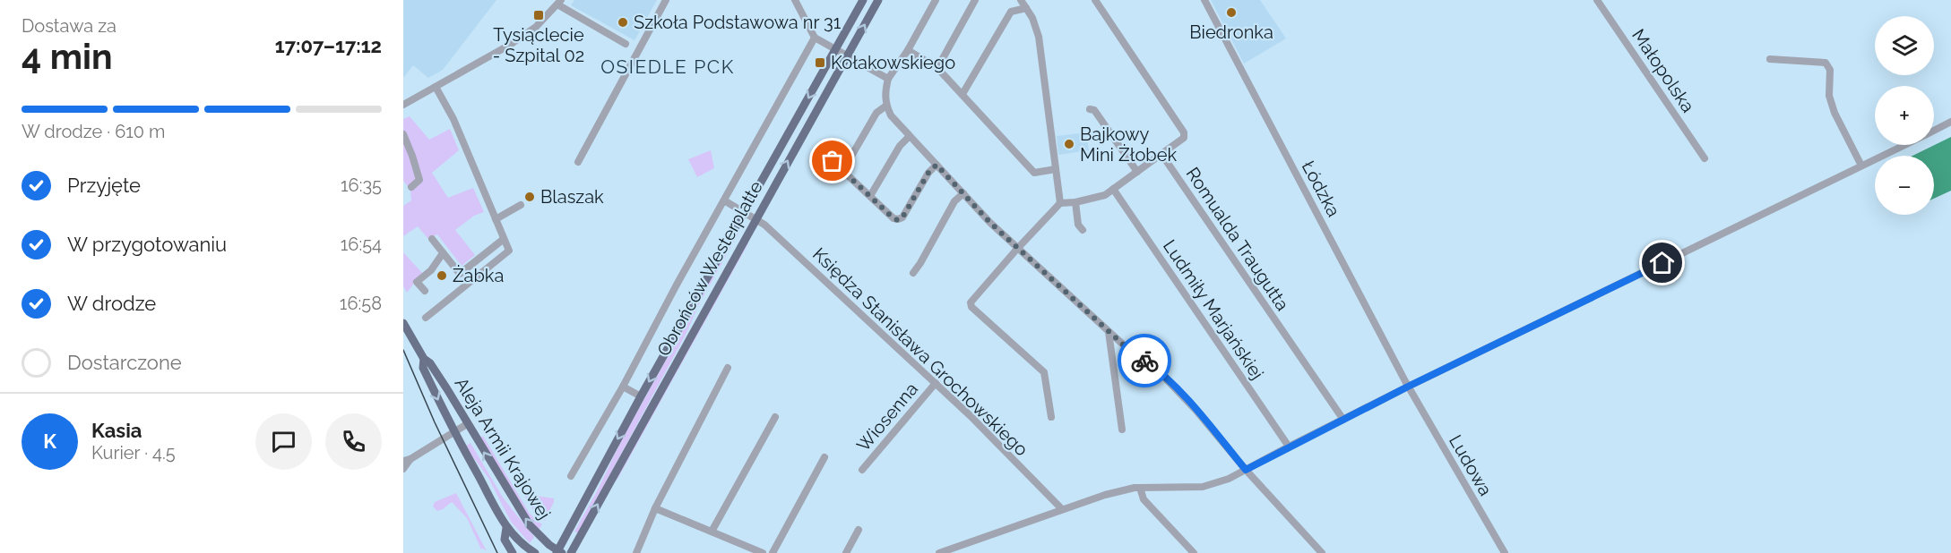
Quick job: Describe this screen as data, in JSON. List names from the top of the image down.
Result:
{
  "streets": {
    "main road": ["Obrońców Westerplatte", "Aleja Armii Krajowej"],
    "street": [
      "Małopolska",
      "Łódzka",
      "Romualda Traugutta",
      "Ludmiły Marjańskiej",
      "Księdza Stanisława Grochowskiego",
      "Wiosenna",
      "Ludowa"
    ]
  },
  "crossings": [
    ["Łódzka", "Ludowa"],
    ["Obrońców Westerplatte", "Księdza Stanisława Grochowskiego"],
    ["Obrońców Westerplatte", "Aleja Armii Krajowej"],
    ["Księdza Stanisława Grochowskiego", "Wiosenna"]
  ],
  "districts": ["OSIEDLE PCK"],
  "places": {
    "other": [
      "Biedronka",
      "Szkoła Podstawowa nr 31",
      "Bajkowy Mini Żłobek",
      "Blaszak",
      "Żabka"
    ],
    "transit": ["Tysiąclecie - Szpital 02", "Kołakowskiego"]
  },
  "page": {
    "heading": ["4 min", "Dostawa za", "17:07–17:12"],
    "panel": ["Kasia", "Kurier · 4.5"],
    "map_buttons": ["+", "−"],
    "bar": "W drodze · 610 m",
    "list": [
      ["Przyjęte", "16:35"],
      ["W przygotowaniu", "16:54"],
      ["W drodze", "16:58"],
      "Dostarczone"
    ],
    "round": "K"
  }
}
